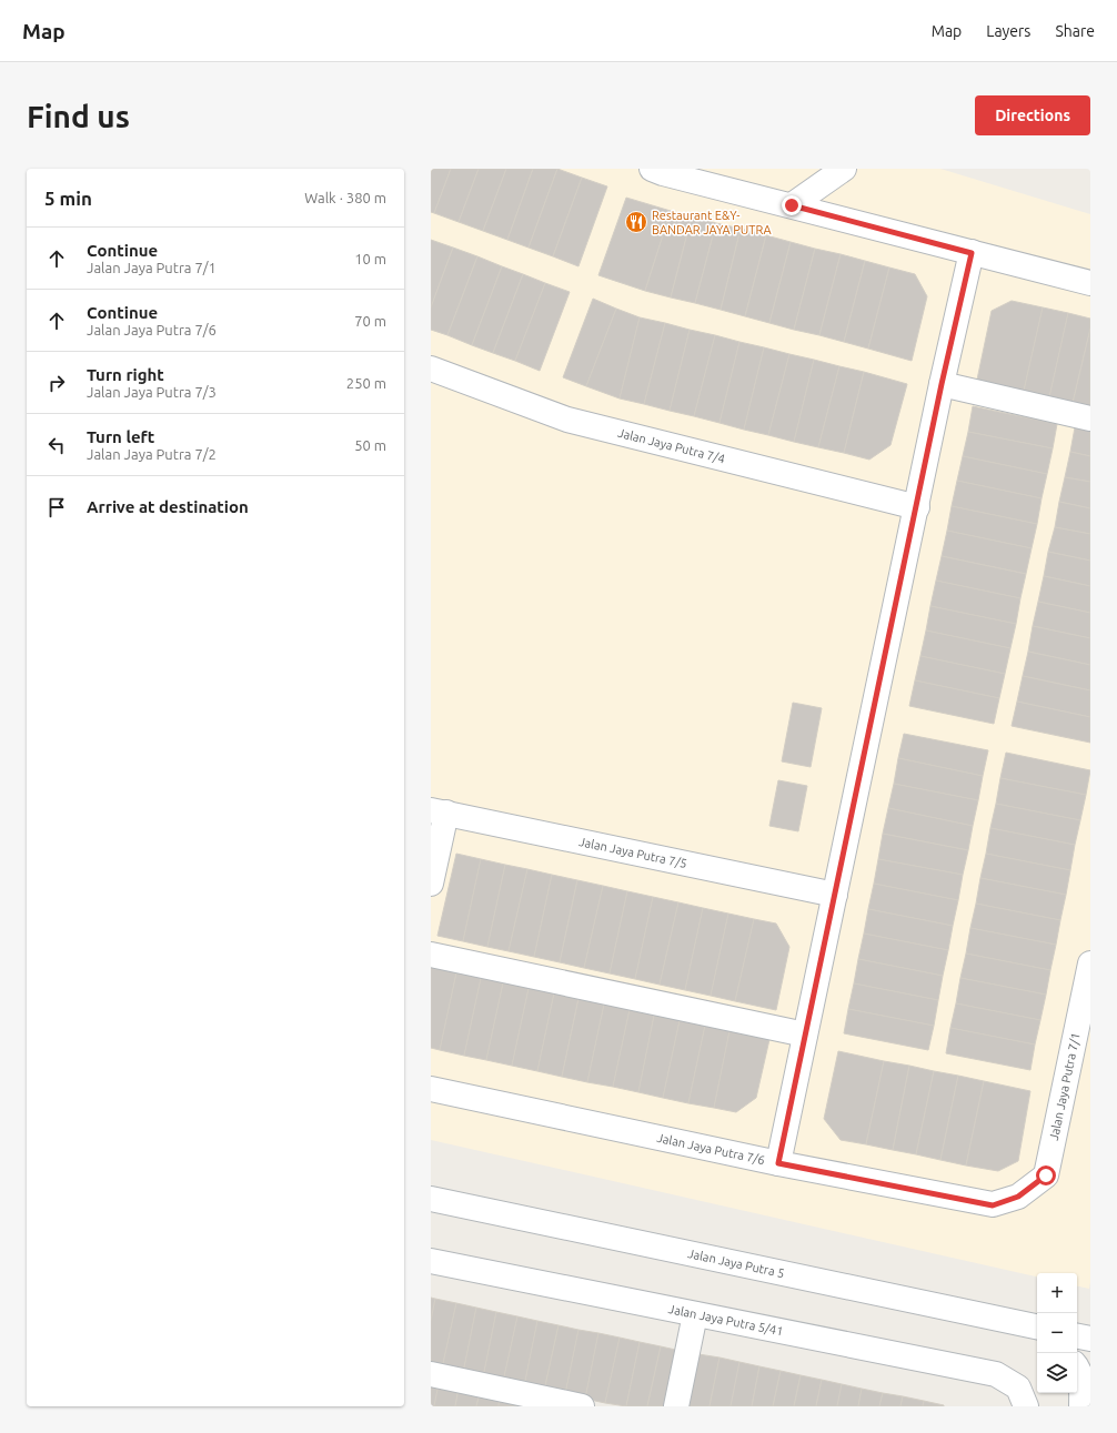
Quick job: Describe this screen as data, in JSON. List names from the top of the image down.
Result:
{
  "streets": {
    "street": [
      "Jalan Jaya Putra 7/4",
      "Jalan Jaya Putra 7/5",
      "Jalan Jaya Putra 7/1",
      "Jalan Jaya Putra 7/6",
      "Jalan Jaya Putra 5",
      "Jalan Jaya Putra 5/41"
    ]
  },
  "crossings": [
    ["Jalan Jaya Putra 7/1", "Jalan Jaya Putra 7/6"]
  ],
  "places": {
    "restaurant": ["Restaurant E&Y- BANDAR JAYA PUTRA"]
  },
  "page": {
    "header": "Map",
    "nav": ["Map", "Layers", "Share"],
    "buttons": "Directions",
    "title": "Find us",
    "heading": ["5 min", "Walk · 380 m"],
    "list": [
      ["Continue", "Jalan Jaya Putra 7/1", "10 m"],
      ["Continue", "Jalan Jaya Putra 7/6", "70 m"],
      ["Turn right", "Jalan Jaya Putra 7/3", "250 m"],
      ["Turn left", "Jalan Jaya Putra 7/2", "50 m"],
      "Arrive at destination"
    ],
    "map_buttons": ["+", "−"]
  }
}
